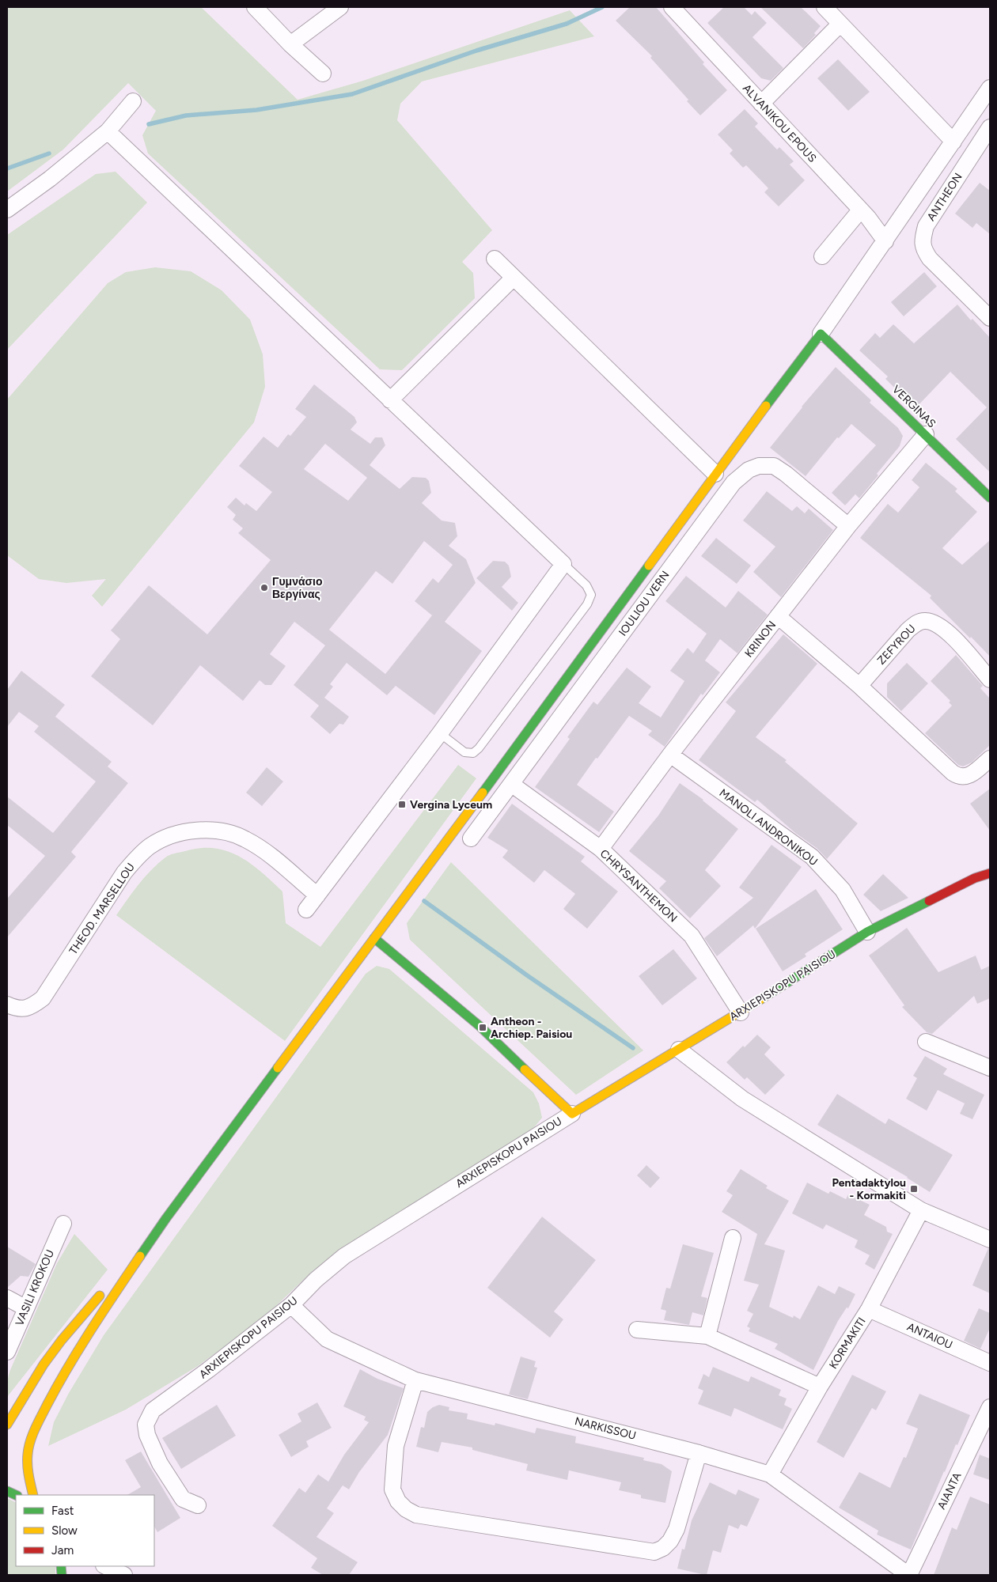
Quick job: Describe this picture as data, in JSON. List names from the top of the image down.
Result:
{
  "streets": {
    "street": [
      "ALVANIKOU EPOUS",
      "ANTHEON",
      "VERGINAS",
      "IOULIOU VERN",
      "KRINON",
      "ZEFYROU",
      "MANOLI ANDRONIKOU",
      "CHRYSANTHEMON",
      "THEOD. MARSELLOU",
      "ARXIEPISKOPU PAISIOU",
      "VASILI KROKOU",
      "ANTAIOU",
      "KORMAKITI",
      "NARKISSOU",
      "AIANTA"
    ]
  },
  "crossings": [
    ["VERGINAS", "KRINON"],
    ["IOULIOU VERN", "KRINON"],
    ["IOULIOU VERN", "CHRYSANTHEMON"],
    ["KRINON", "MANOLI ANDRONIKOU"],
    ["KRINON", "CHRYSANTHEMON"],
    ["MANOLI ANDRONIKOU", "ARXIEPISKOPU PAISIOU"],
    ["CHRYSANTHEMON", "ARXIEPISKOPU PAISIOU"],
    ["ARXIEPISKOPU PAISIOU", "NARKISSOU"],
    ["ANTAIOU", "KORMAKITI"],
    ["KORMAKITI", "NARKISSOU"],
    ["NARKISSOU", "AIANTA"]
  ],
  "places": {
    "other": ["Γυμνάσιο Βεργίνας"],
    "transit": ["Vergina Lyceum", "Antheon - Archiep. Paisiou", "Pentadaktylou - Kormakiti"]
  },
  "legend": ["Fast", "Slow", "Jam"]
}
